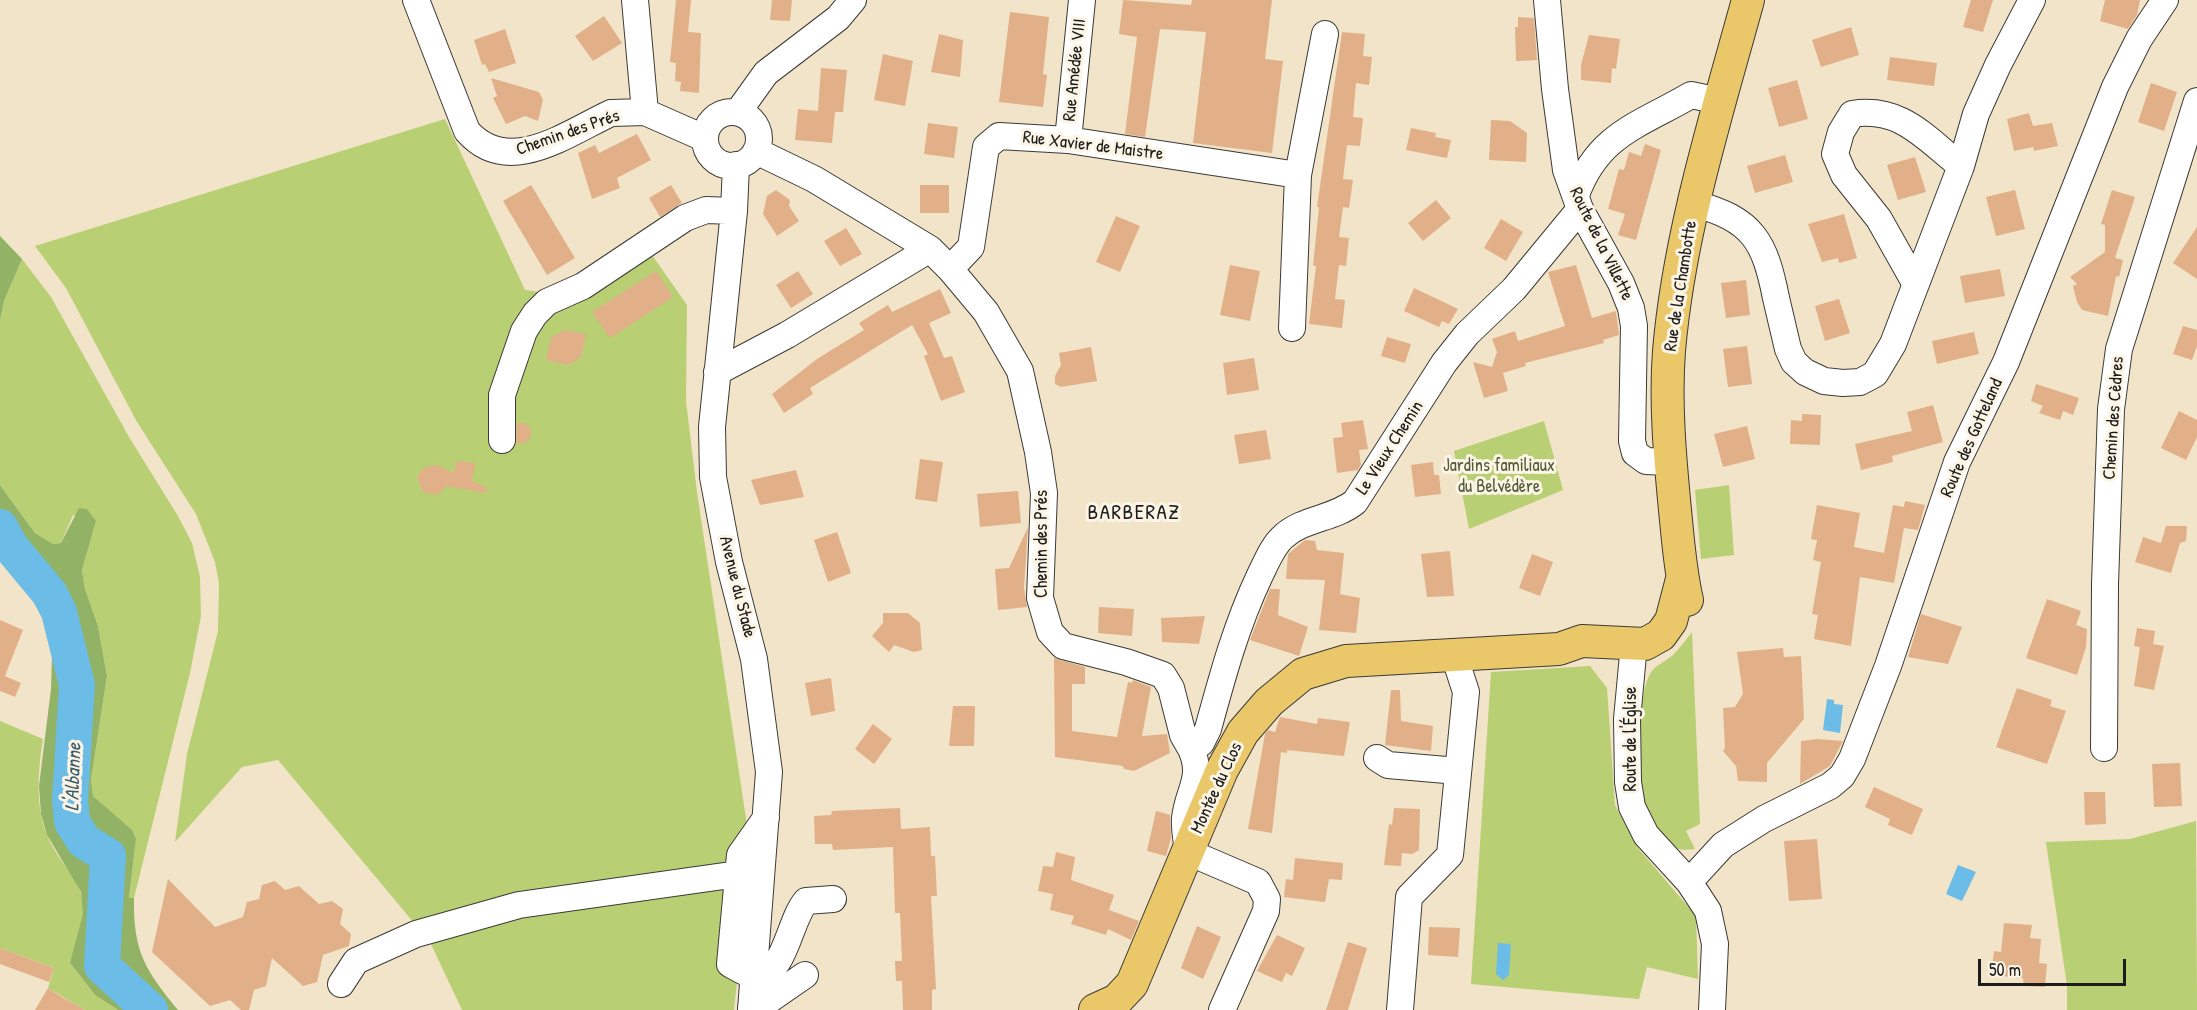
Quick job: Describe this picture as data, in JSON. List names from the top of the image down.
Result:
{
  "streets": {
    "main road": ["Rue de la Chambotte", "Montée du Clos"],
    "street": [
      "Rue Amédée VIII",
      "Chemin des Prés",
      "Rue Xavier de Maistre",
      "Route de la Villette",
      "Chemin des Cèdres",
      "Route des Gotteland",
      "Le Vieux Chemin",
      "Avenue du Stade",
      "Route de l'Église"
    ]
  },
  "crossings": [
    ["Rue Amédée VIII", "Rue Xavier de Maistre"],
    ["Chemin des Prés", "Rue Xavier de Maistre"],
    ["Chemin des Prés", "Le Vieux Chemin"],
    ["Chemin des Prés", "Avenue du Stade"],
    ["Route de la Villette", "Rue de la Chambotte"],
    ["Route de la Villette", "Le Vieux Chemin"],
    ["Rue de la Chambotte", "Le Vieux Chemin"],
    ["Rue de la Chambotte", "Route de l'Église"],
    ["Rue de la Chambotte", "Montée du Clos"],
    ["Route des Gotteland", "Route de l'Église"],
    ["Route de l'Église", "Montée du Clos"]
  ],
  "districts": ["BARBERAZ"],
  "water": ["L'Albanne"],
  "parks": ["Jardins familiaux du Belvédère"],
  "scale_bar": "50 m"
}
